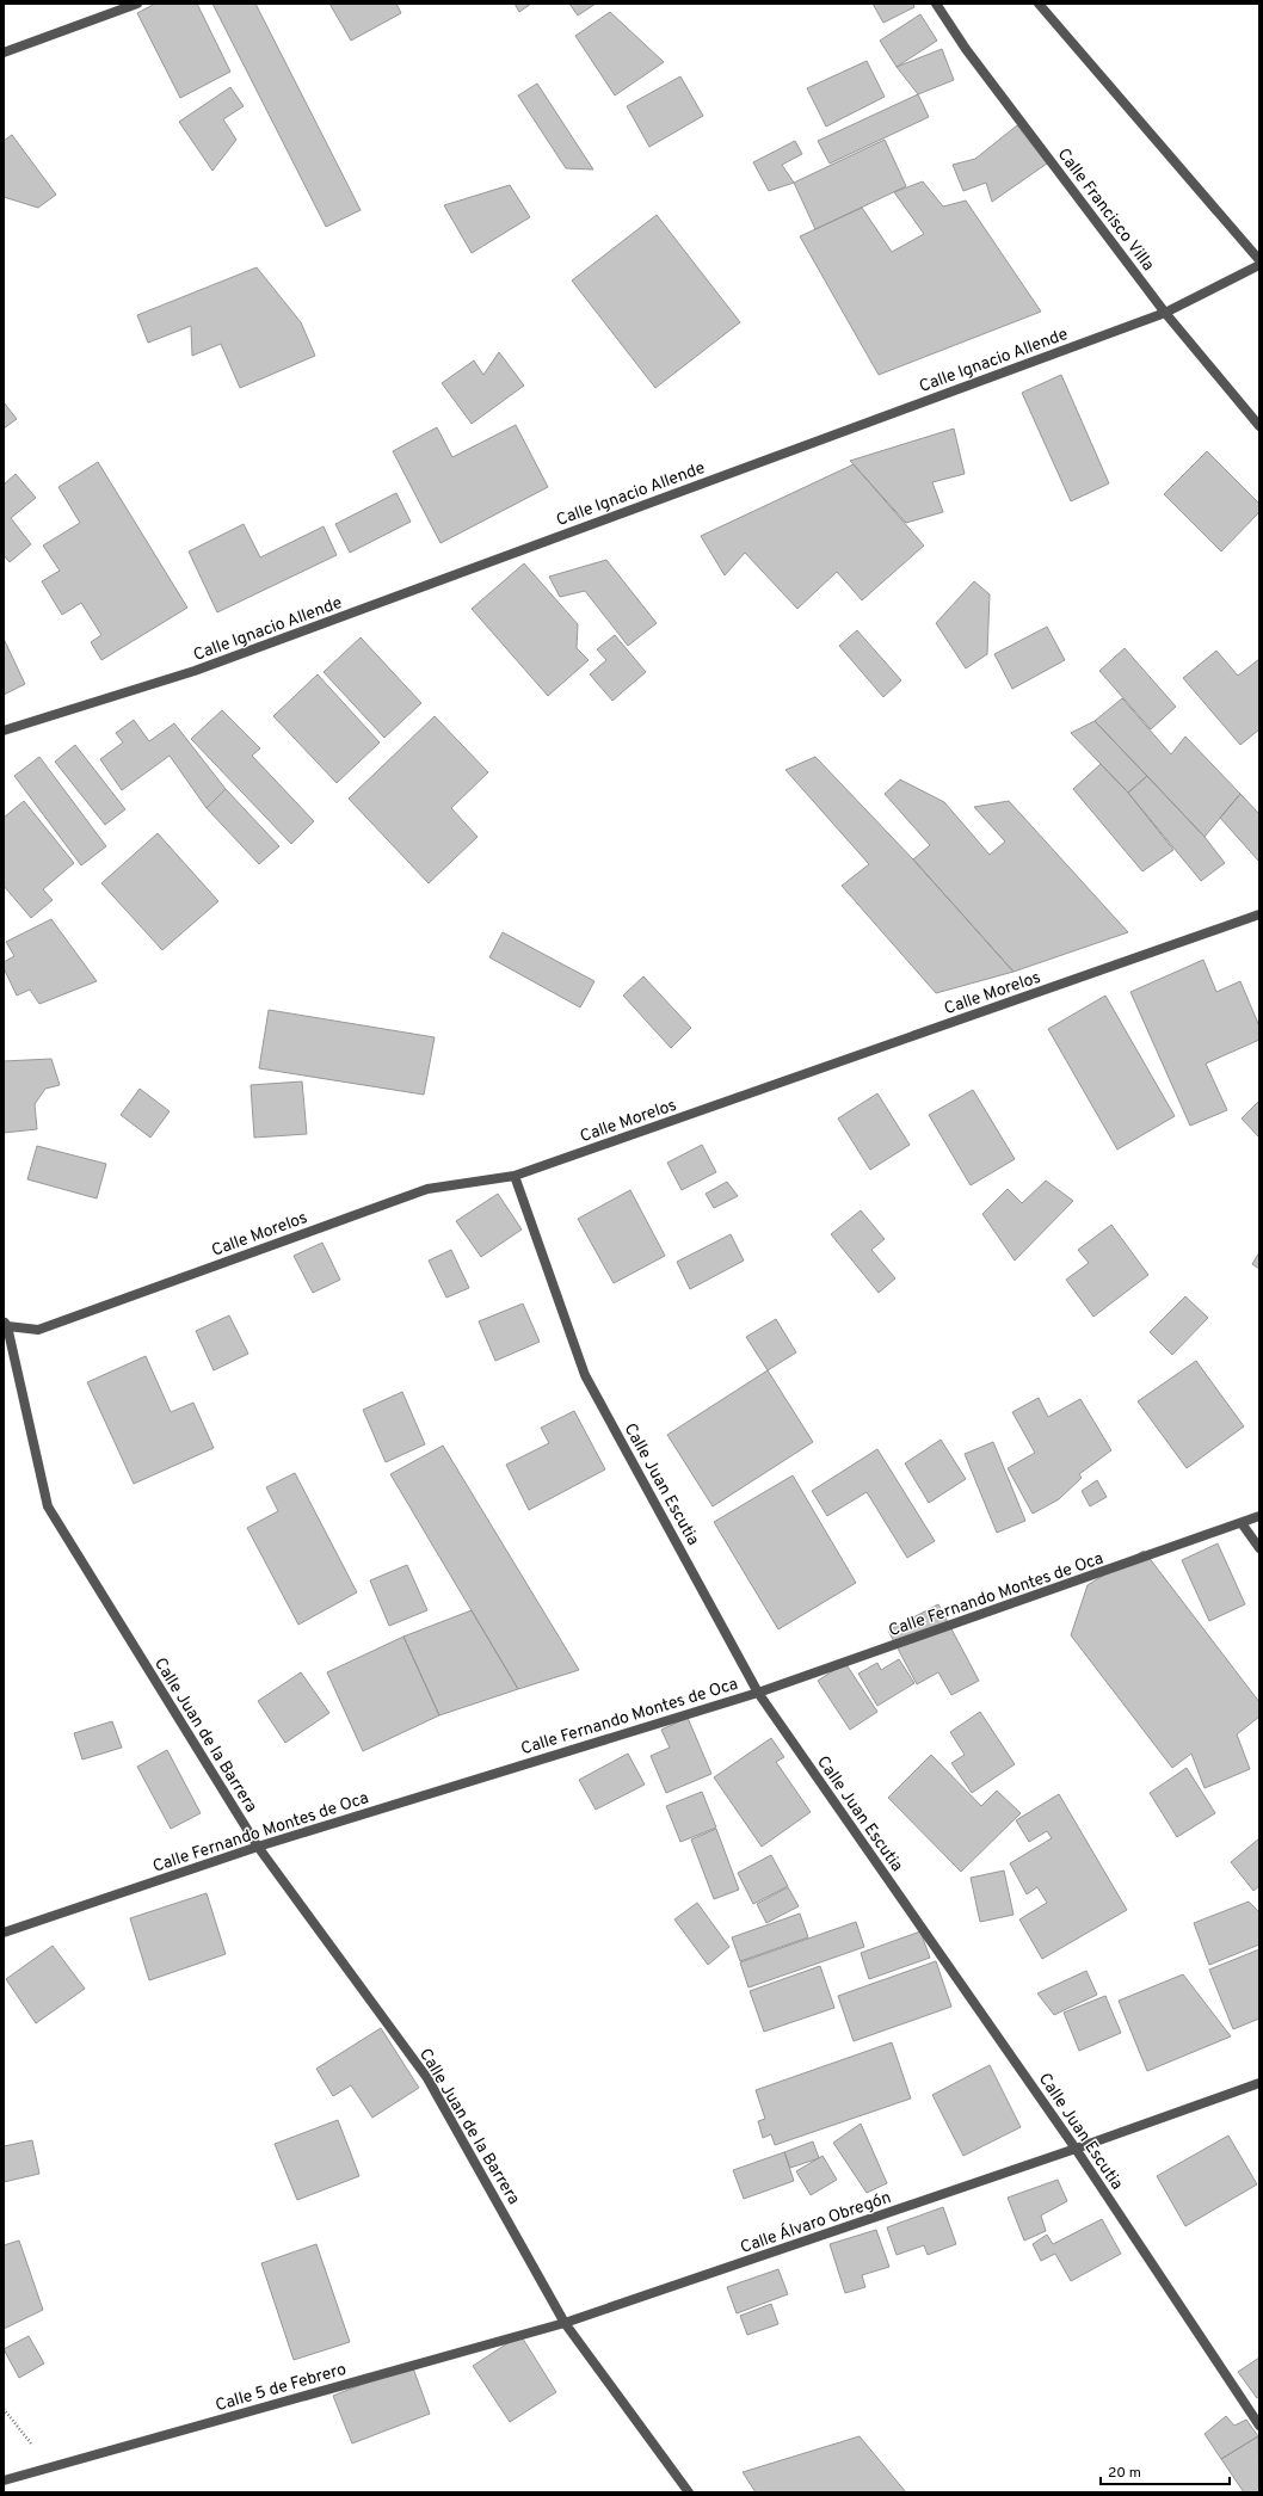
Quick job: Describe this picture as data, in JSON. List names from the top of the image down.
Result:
{
  "streets": {
    "street": [
      "Calle Francisco Villa",
      "Calle Ignacio Allende",
      "Calle Morelos",
      "Calle Juan Escutia",
      "Calle Fernando Montes de Oca",
      "Calle Juan de la Barrera",
      "Calle Álvaro Obregón",
      "Calle 5 de Febrero"
    ]
  },
  "crossings": [
    ["Calle Francisco Villa", "Calle Ignacio Allende"],
    ["Calle Morelos", "Calle Juan Escutia"],
    ["Calle Morelos", "Calle Juan de la Barrera"],
    ["Calle Juan Escutia", "Calle Fernando Montes de Oca"],
    ["Calle Juan Escutia", "Calle Álvaro Obregón"],
    ["Calle Fernando Montes de Oca", "Calle Juan de la Barrera"],
    ["Calle Juan de la Barrera", "Calle Álvaro Obregón"],
    ["Calle Juan de la Barrera", "Calle 5 de Febrero"],
    ["Calle Álvaro Obregón", "Calle 5 de Febrero"]
  ],
  "scale_bar": "20 m"
}
